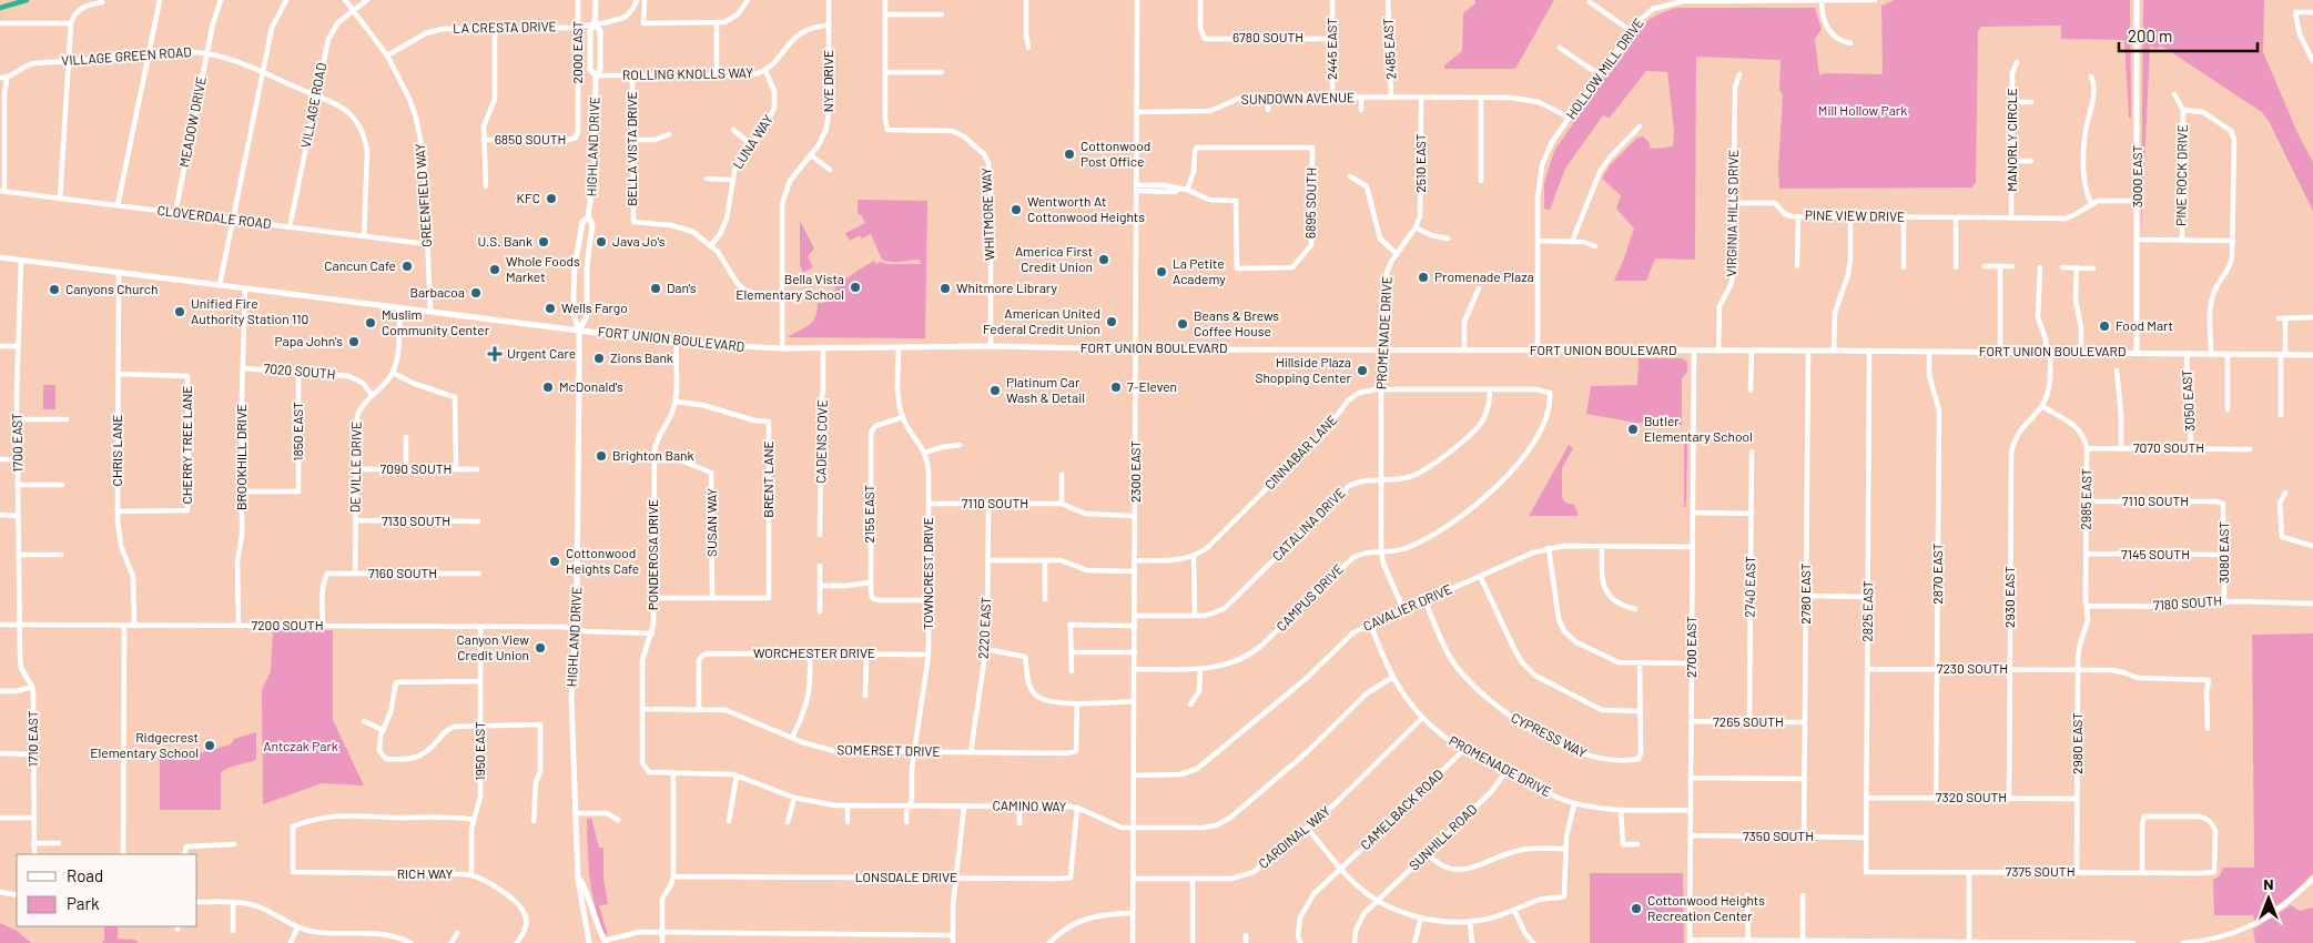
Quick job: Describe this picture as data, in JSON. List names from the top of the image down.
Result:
{
  "streets": {
    "main road": ["HIGHLAND DRIVE", "3000 EAST", "FORT UNION BOULEVARD"],
    "street": [
      "LA CRESTA DRIVE",
      "6780 SOUTH",
      "2445 EAST",
      "2485 EAST",
      "2000 EAST",
      "VILLAGE GREEN ROAD",
      "HOLLOW MILL DRIVE",
      "ROLLING KNOLLS WAY",
      "NYE DRIVE",
      "SUNDOWN AVENUE",
      "VILLAGE ROAD",
      "MEADOW DRIVE",
      "6850 SOUTH",
      "MANORLY CIRCLE",
      "LUNA WAY",
      "BELLA VISTA DRIVE",
      "2510 EAST",
      "PINE ROCK DRIVE",
      "GREENFIELD WAY",
      "6895 SOUTH",
      "VIRGINIA HILLS DRIVE",
      "WHITMORE WAY",
      "PINE VIEW DRIVE",
      "CLOVERDALE ROAD",
      "PROMENADE DRIVE",
      "7020 SOUTH",
      "3050 EAST",
      "1850 EAST",
      "CADENS COVE",
      "1700 EAST",
      "CHERRY TREE LANE",
      "7070 SOUTH",
      "CHRIS LANE",
      "CINNABAR LANE",
      "BROOKHILL DRIVE",
      "DE VILLE DRIVE",
      "7090 SOUTH",
      "2300 EAST",
      "BRENT LANE",
      "2985 EAST",
      "7110 SOUTH",
      "2155 EAST",
      "7130 SOUTH",
      "SUSAN WAY",
      "CATALINA DRIVE",
      "3080 EAST",
      "PONDEROSA DRIVE",
      "7145 SOUTH",
      "7160 SOUTH",
      "TOWNCREST DRIVE",
      "2870 EAST",
      "2740 EAST",
      "2780 EAST",
      "2930 EAST",
      "CAMPUS DRIVE",
      "7180 SOUTH",
      "CAVALIER DRIVE",
      "2825 EAST",
      "7200 SOUTH",
      "2220 EAST",
      "2700 EAST",
      "WORCHESTER DRIVE",
      "7230 SOUTH",
      "7265 SOUTH",
      "CYPRESS WAY",
      "1710 EAST",
      "2980 EAST",
      "1950 EAST",
      "SOMERSET DRIVE",
      "7320 SOUTH",
      "CAMINO WAY",
      "CAMELBACK ROAD",
      "7350 SOUTH",
      "CARDINAL WAY",
      "SUNHILL ROAD",
      "7375 SOUTH",
      "RICH WAY",
      "LONSDALE DRIVE"
    ]
  },
  "crossings": [
    ["LA CRESTA DRIVE", "2000 EAST"],
    ["LA CRESTA DRIVE", "HIGHLAND DRIVE"],
    ["LA CRESTA DRIVE", "GREENFIELD WAY"],
    ["6780 SOUTH", "2445 EAST"],
    ["2445 EAST", "SUNDOWN AVENUE"],
    ["2485 EAST", "SUNDOWN AVENUE"],
    ["2000 EAST", "6850 SOUTH"],
    ["VILLAGE GREEN ROAD", "VILLAGE ROAD"],
    ["VILLAGE GREEN ROAD", "MEADOW DRIVE"],
    ["VILLAGE GREEN ROAD", "CLOVERDALE ROAD"],
    ["HOLLOW MILL DRIVE", "SUNDOWN AVENUE"],
    ["HOLLOW MILL DRIVE", "FORT UNION BOULEVARD"],
    ["ROLLING KNOLLS WAY", "NYE DRIVE"],
    ["ROLLING KNOLLS WAY", "LUNA WAY"],
    ["ROLLING KNOLLS WAY", "HIGHLAND DRIVE"],
    ["ROLLING KNOLLS WAY", "BELLA VISTA DRIVE"],
    ["NYE DRIVE", "FORT UNION BOULEVARD"],
    ["SUNDOWN AVENUE", "2510 EAST"],
    ["SUNDOWN AVENUE", "2300 EAST"],
    ["VILLAGE ROAD", "GREENFIELD WAY"],
    ["VILLAGE ROAD", "CLOVERDALE ROAD"],
    ["MEADOW DRIVE", "CLOVERDALE ROAD"],
    ["MANORLY CIRCLE", "PINE VIEW DRIVE"],
    ["LUNA WAY", "BELLA VISTA DRIVE"],
    ["HIGHLAND DRIVE", "FORT UNION BOULEVARD"],
    ["HIGHLAND DRIVE", "7200 SOUTH"],
    ["2510 EAST", "PROMENADE DRIVE"],
    ["3000 EAST", "PINE VIEW DRIVE"],
    ["3000 EAST", "FORT UNION BOULEVARD"],
    ["GREENFIELD WAY", "CLOVERDALE ROAD"],
    ["GREENFIELD WAY", "FORT UNION BOULEVARD"],
    ["VIRGINIA HILLS DRIVE", "PINE VIEW DRIVE"],
    ["VIRGINIA HILLS DRIVE", "FORT UNION BOULEVARD"],
    ["WHITMORE WAY", "FORT UNION BOULEVARD"],
    ["PROMENADE DRIVE", "FORT UNION BOULEVARD"],
    ["PROMENADE DRIVE", "CINNABAR LANE"],
    ["PROMENADE DRIVE", "CATALINA DRIVE"],
    ["PROMENADE DRIVE", "CAMPUS DRIVE"],
    ["PROMENADE DRIVE", "CAVALIER DRIVE"],
    ["PROMENADE DRIVE", "2700 EAST"],
    ["PROMENADE DRIVE", "CAMINO WAY"],
    ["PROMENADE DRIVE", "CAMELBACK ROAD"],
    ["PROMENADE DRIVE", "CARDINAL WAY"],
    ["PROMENADE DRIVE", "SUNHILL ROAD"],
    ["FORT UNION BOULEVARD", "3050 EAST"],
    ["FORT UNION BOULEVARD", "CADENS COVE"],
    ["FORT UNION BOULEVARD", "1700 EAST"],
    ["FORT UNION BOULEVARD", "CHRIS LANE"],
    ["FORT UNION BOULEVARD", "BROOKHILL DRIVE"],
    ["FORT UNION BOULEVARD", "2300 EAST"],
    ["FORT UNION BOULEVARD", "PONDEROSA DRIVE"],
    ["FORT UNION BOULEVARD", "TOWNCREST DRIVE"],
    ["FORT UNION BOULEVARD", "2870 EAST"],
    ["FORT UNION BOULEVARD", "2780 EAST"],
    ["FORT UNION BOULEVARD", "2825 EAST"],
    ["FORT UNION BOULEVARD", "2700 EAST"],
    ["7020 SOUTH", "1850 EAST"],
    ["7020 SOUTH", "BROOKHILL DRIVE"],
    ["7020 SOUTH", "DE VILLE DRIVE"],
    ["3050 EAST", "7070 SOUTH"],
    ["1850 EAST", "BROOKHILL DRIVE"],
    ["1700 EAST", "7200 SOUTH"],
    ["1700 EAST", "1710 EAST"],
    ["CHERRY TREE LANE", "CHRIS LANE"],
    ["7070 SOUTH", "2985 EAST"],
    ["CHRIS LANE", "7200 SOUTH"],
    ["CINNABAR LANE", "CATALINA DRIVE"],
    ["CINNABAR LANE", "CAMPUS DRIVE"],
    ["BROOKHILL DRIVE", "7200 SOUTH"],
    ["DE VILLE DRIVE", "7090 SOUTH"],
    ["DE VILLE DRIVE", "7130 SOUTH"],
    ["DE VILLE DRIVE", "7160 SOUTH"],
    ["2300 EAST", "7110 SOUTH"],
    ["2300 EAST", "CATALINA DRIVE"],
    ["2300 EAST", "CAMPUS DRIVE"],
    ["2300 EAST", "CAVALIER DRIVE"],
    ["2300 EAST", "CAMINO WAY"],
    ["2300 EAST", "CARDINAL WAY"],
    ["BRENT LANE", "SUSAN WAY"],
    ["BRENT LANE", "PONDEROSA DRIVE"],
    ["2985 EAST", "7110 SOUTH"],
    ["2985 EAST", "7145 SOUTH"],
    ["2985 EAST", "2930 EAST"],
    ["2985 EAST", "7180 SOUTH"],
    ["2985 EAST", "2980 EAST"],
    ["7110 SOUTH", "3080 EAST"],
    ["7110 SOUTH", "TOWNCREST DRIVE"],
    ["7110 SOUTH", "2220 EAST"],
    ["2155 EAST", "TOWNCREST DRIVE"],
    ["SUSAN WAY", "PONDEROSA DRIVE"],
    ["3080 EAST", "7145 SOUTH"],
    ["3080 EAST", "7180 SOUTH"],
    ["PONDEROSA DRIVE", "7200 SOUTH"],
    ["PONDEROSA DRIVE", "SOMERSET DRIVE"],
    ["PONDEROSA DRIVE", "CAMINO WAY"],
    ["7160 SOUTH", "7200 SOUTH"],
    ["TOWNCREST DRIVE", "WORCHESTER DRIVE"],
    ["TOWNCREST DRIVE", "SOMERSET DRIVE"],
    ["TOWNCREST DRIVE", "CAMINO WAY"],
    ["2870 EAST", "7230 SOUTH"],
    ["2870 EAST", "7320 SOUTH"],
    ["2740 EAST", "7265 SOUTH"],
    ["2780 EAST", "7265 SOUTH"],
    ["2780 EAST", "7350 SOUTH"],
    ["2930 EAST", "7230 SOUTH"],
    ["2930 EAST", "7320 SOUTH"],
    ["CAVALIER DRIVE", "2700 EAST"],
    ["CAVALIER DRIVE", "CYPRESS WAY"],
    ["2825 EAST", "7230 SOUTH"],
    ["2825 EAST", "7320 SOUTH"],
    ["2825 EAST", "7350 SOUTH"],
    ["2825 EAST", "7375 SOUTH"],
    ["7200 SOUTH", "1710 EAST"],
    ["7200 SOUTH", "1950 EAST"],
    ["2220 EAST", "SOMERSET DRIVE"],
    ["2700 EAST", "7265 SOUTH"],
    ["2700 EAST", "7350 SOUTH"],
    ["WORCHESTER DRIVE", "SOMERSET DRIVE"],
    ["7230 SOUTH", "2980 EAST"],
    ["2980 EAST", "7320 SOUTH"],
    ["2980 EAST", "7375 SOUTH"],
    ["1950 EAST", "RICH WAY"],
    ["CAMINO WAY", "LONSDALE DRIVE"]
  ],
  "parks": ["Mill Hollow Park", "Antczak Park"],
  "places": {
    "other": [
      "Cottonwood Post Office",
      "KFC",
      "Wentworth At Cottonwood Heights",
      "U.S. Bank",
      "Java Jo's",
      "America First Credit Union",
      "Cancun Cafe",
      "Whole Foods Market",
      "La Petite Academy",
      "Promenade Plaza",
      "Bella Vista Elementary School",
      "Dan's",
      "Whitmore Library",
      "Canyons Church",
      "Barbacoa",
      "Wells Fargo",
      "Unified Fire Authority Station 110",
      "American United Federal Credit Union",
      "Muslim Community Center",
      "Beans & Brews Coffee House",
      "Food Mart",
      "Papa John's",
      "Zions Bank",
      "Hillside Plaza Shopping Center",
      "McDonald's",
      "7-Eleven",
      "Platinum Car Wash & Detail",
      "Butler Elementary School",
      "Brighton Bank",
      "Cottonwood Heights Cafe",
      "Canyon View Credit Union",
      "Ridgecrest Elementary School",
      "Cottonwood Heights Recreation Center"
    ],
    "health": ["Urgent Care"]
  },
  "legend": ["Road", "Park"],
  "scale_bar": "200 m",
  "north": "top"
}
